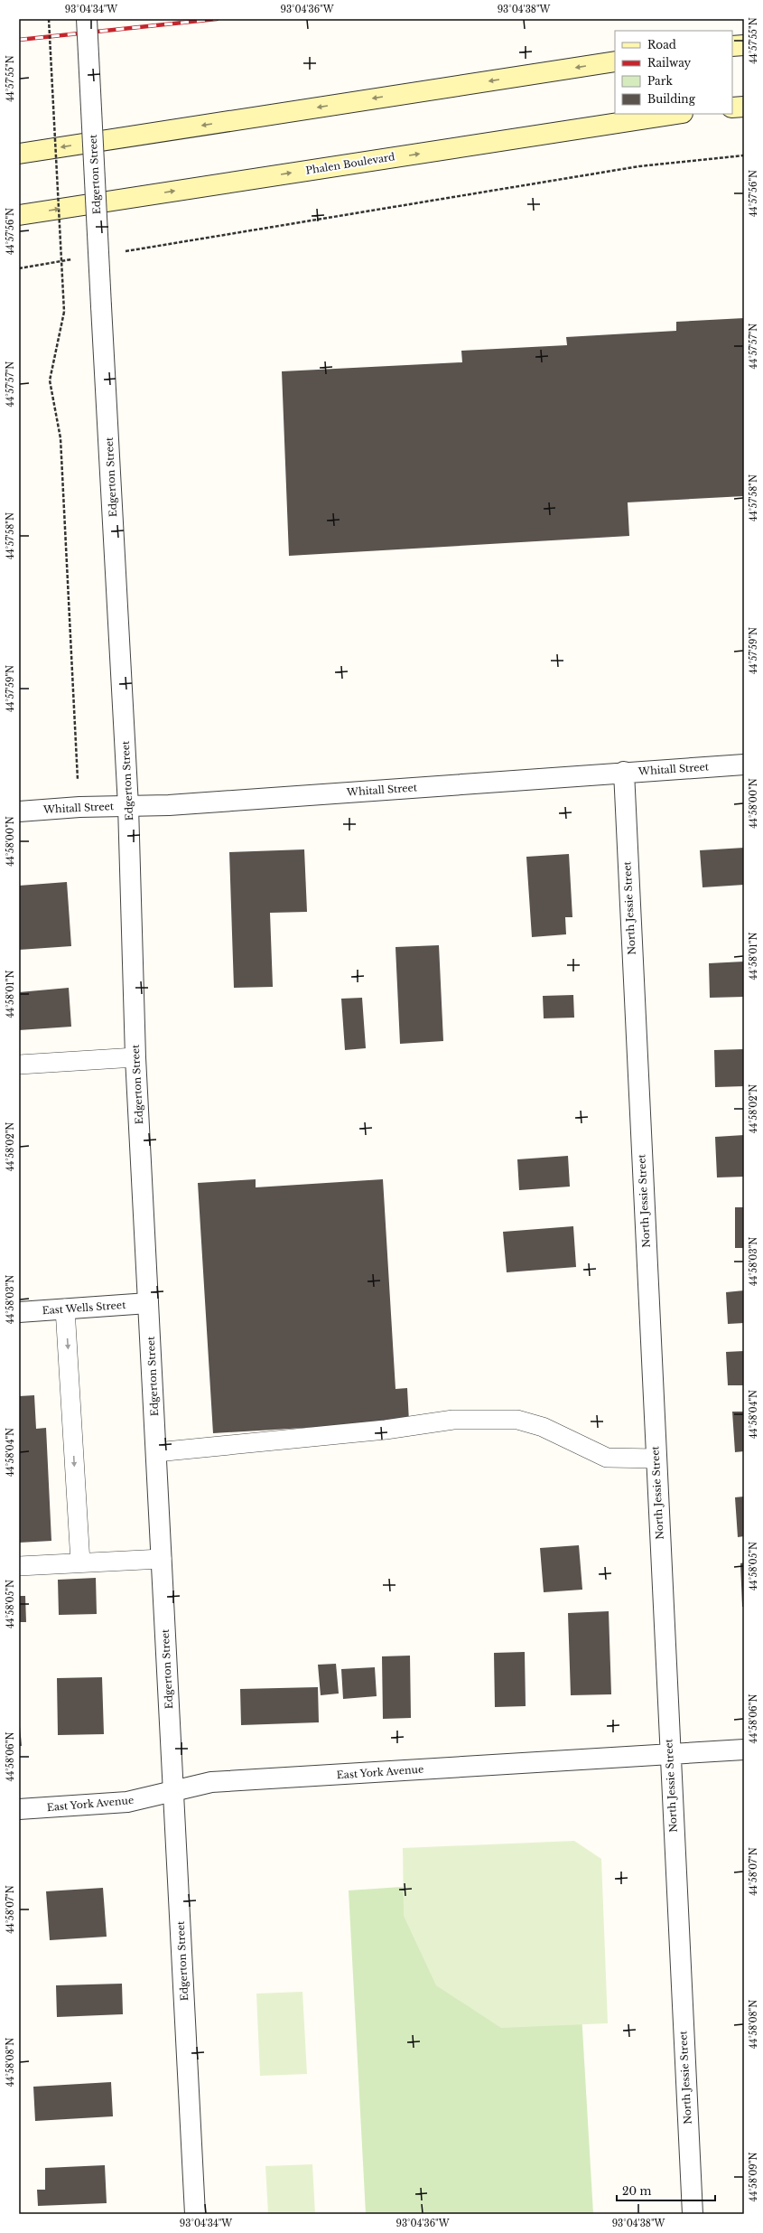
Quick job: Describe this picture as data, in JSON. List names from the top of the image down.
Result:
{
  "streets": {
    "main road": ["Phalen Boulevard"],
    "street": [
      "Edgerton Street",
      "Whitall Street",
      "North Jessie Street",
      "East Wells Street",
      "East York Avenue"
    ]
  },
  "crossings": [
    ["Edgerton Street", "Whitall Street"],
    ["Edgerton Street", "East Wells Street"],
    ["Edgerton Street", "East York Avenue"],
    ["Whitall Street", "North Jessie Street"],
    ["North Jessie Street", "East York Avenue"]
  ],
  "legend": [
    "Road",
    "Railway",
    "Park",
    "Building"
  ],
  "scale_bar": "20 m",
  "coordinates": [
    "93°04'34\"W",
    "93°04'36\"W",
    "93°04'38\"W",
    "44°57'55\"N",
    "44°57'56\"N",
    "44°57'57\"N",
    "44°57'58\"N",
    "44°57'59\"N",
    "44°58'00\"N",
    "44°58'01\"N",
    "44°58'02\"N",
    "44°58'03\"N",
    "44°58'04\"N",
    "44°58'05\"N",
    "44°58'06\"N",
    "44°58'07\"N",
    "44°58'08\"N",
    "44°58'09\"N"
  ]
}
